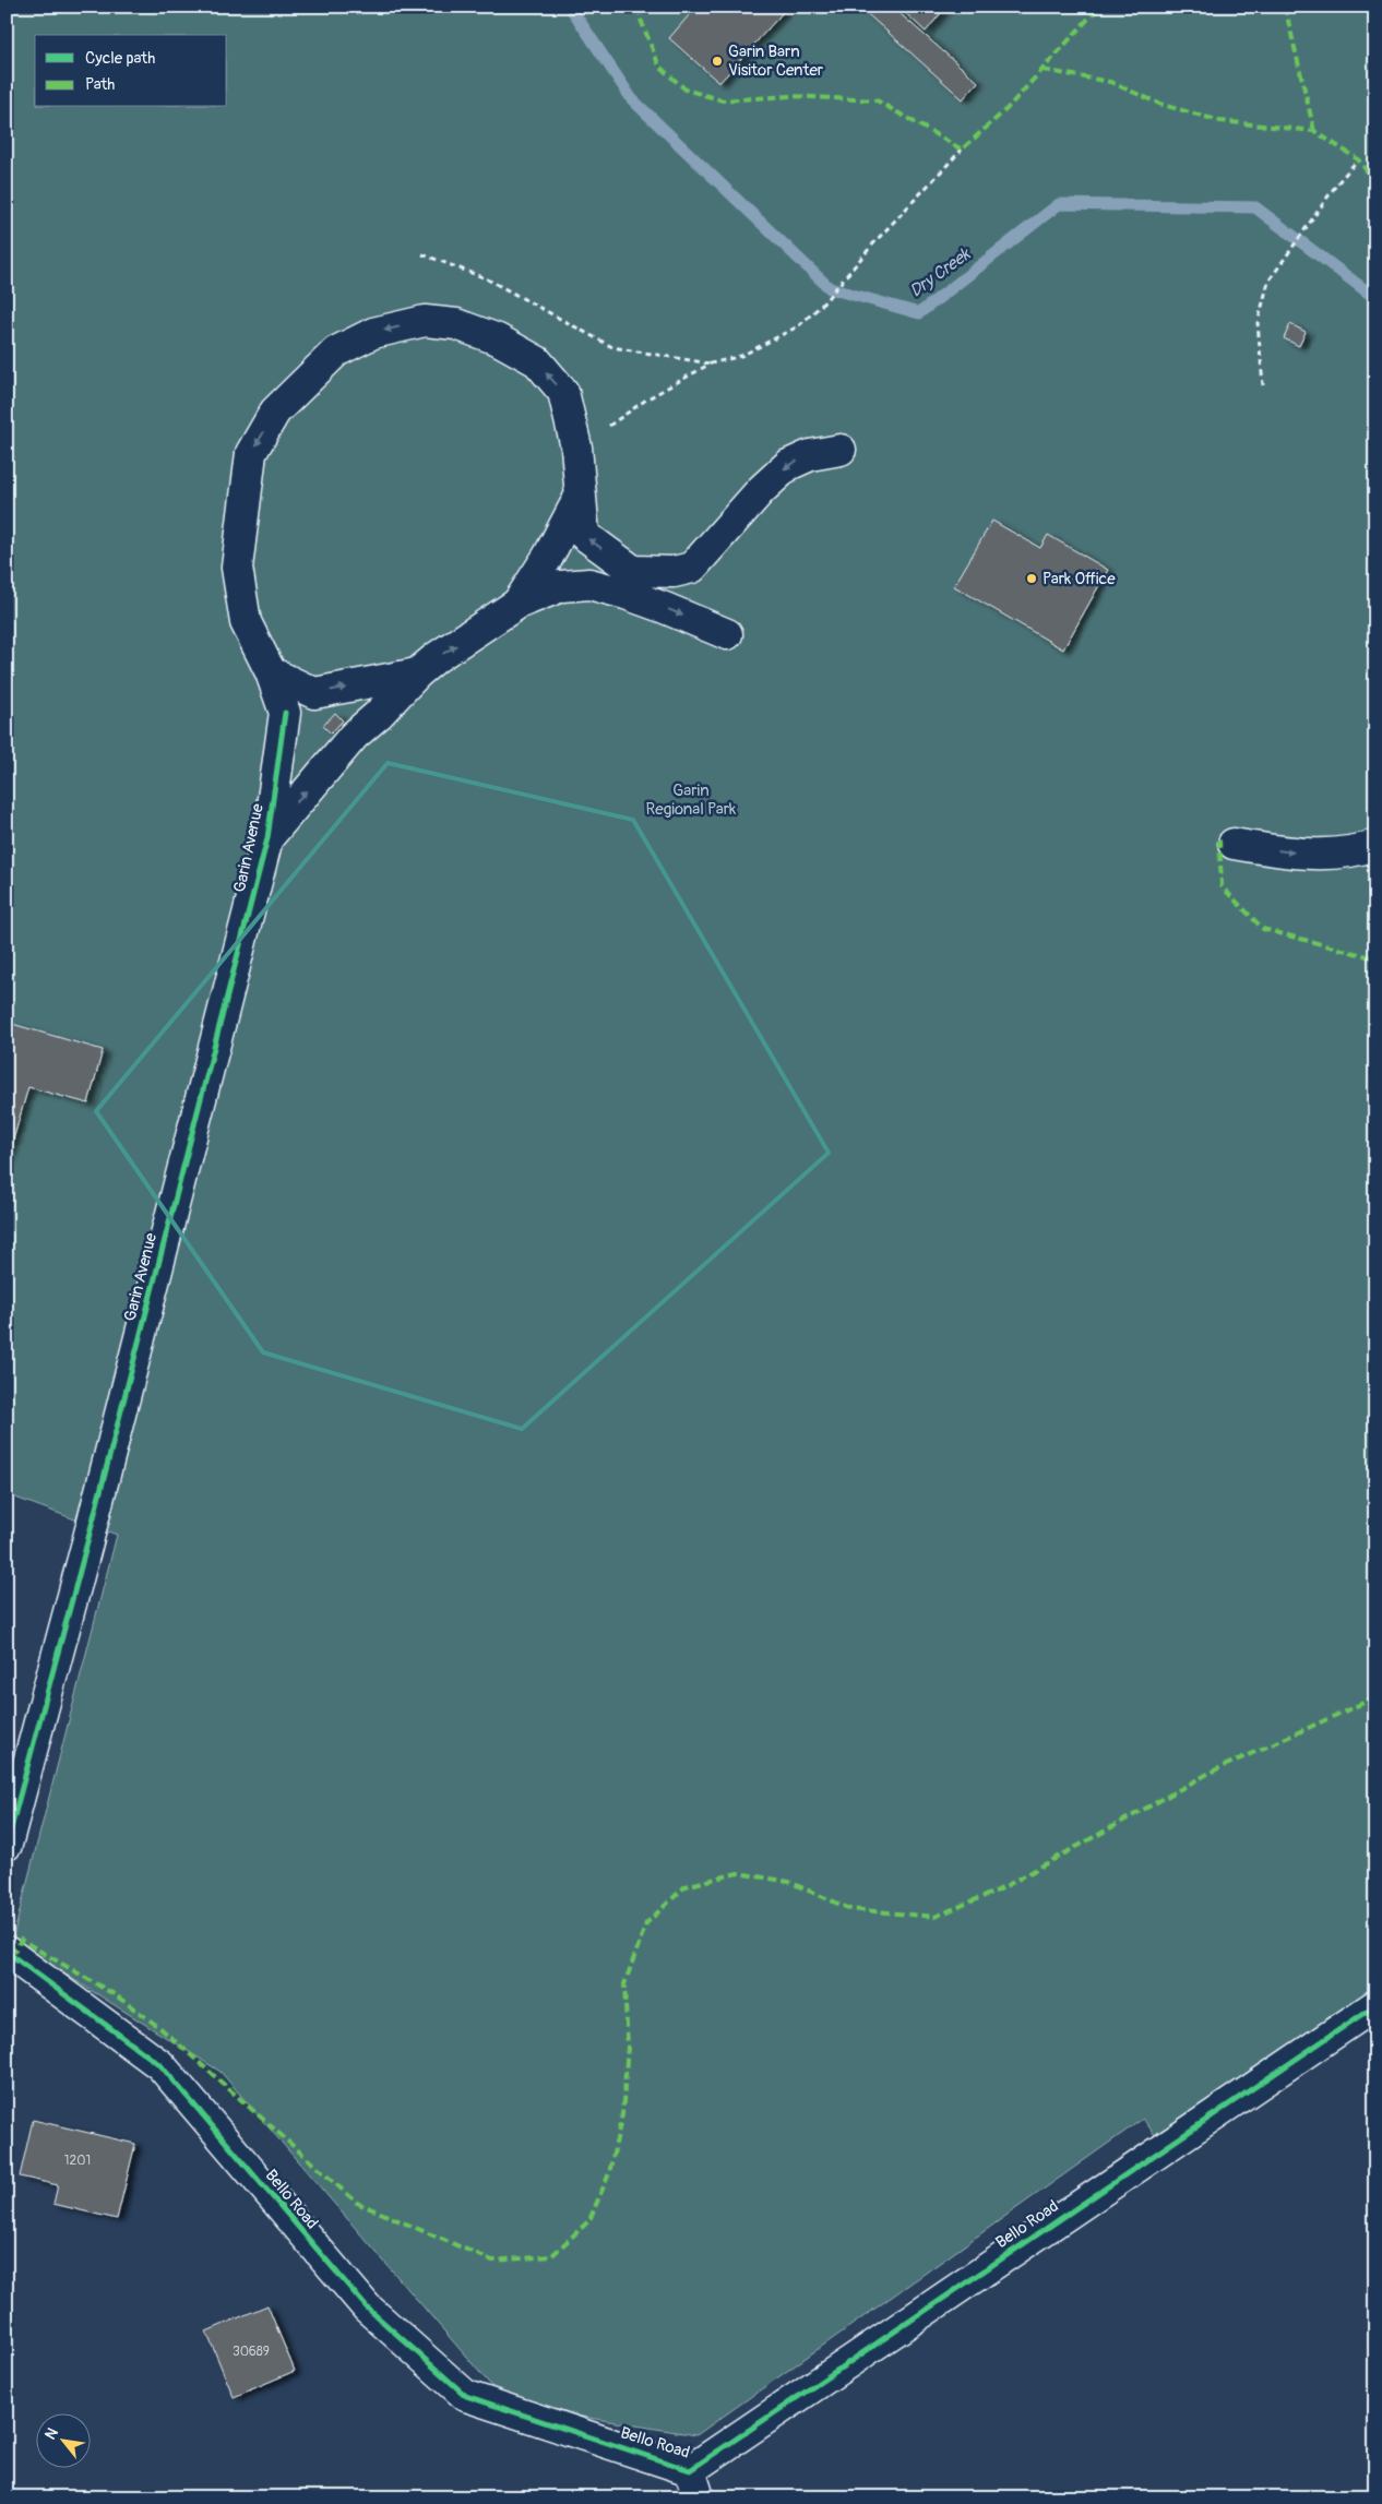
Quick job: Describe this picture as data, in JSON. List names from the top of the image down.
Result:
{
  "streets": {
    "street": ["Garin Avenue", "Bello Road"]
  },
  "water": ["Dry Creek"],
  "parks": ["Garin Regional Park"],
  "places": ["Garin Barn Visitor Center", "Park Office"],
  "house_numbers": ["1201", "30689"],
  "legend": ["Cycle path", "Path"],
  "north": "top left"
}
